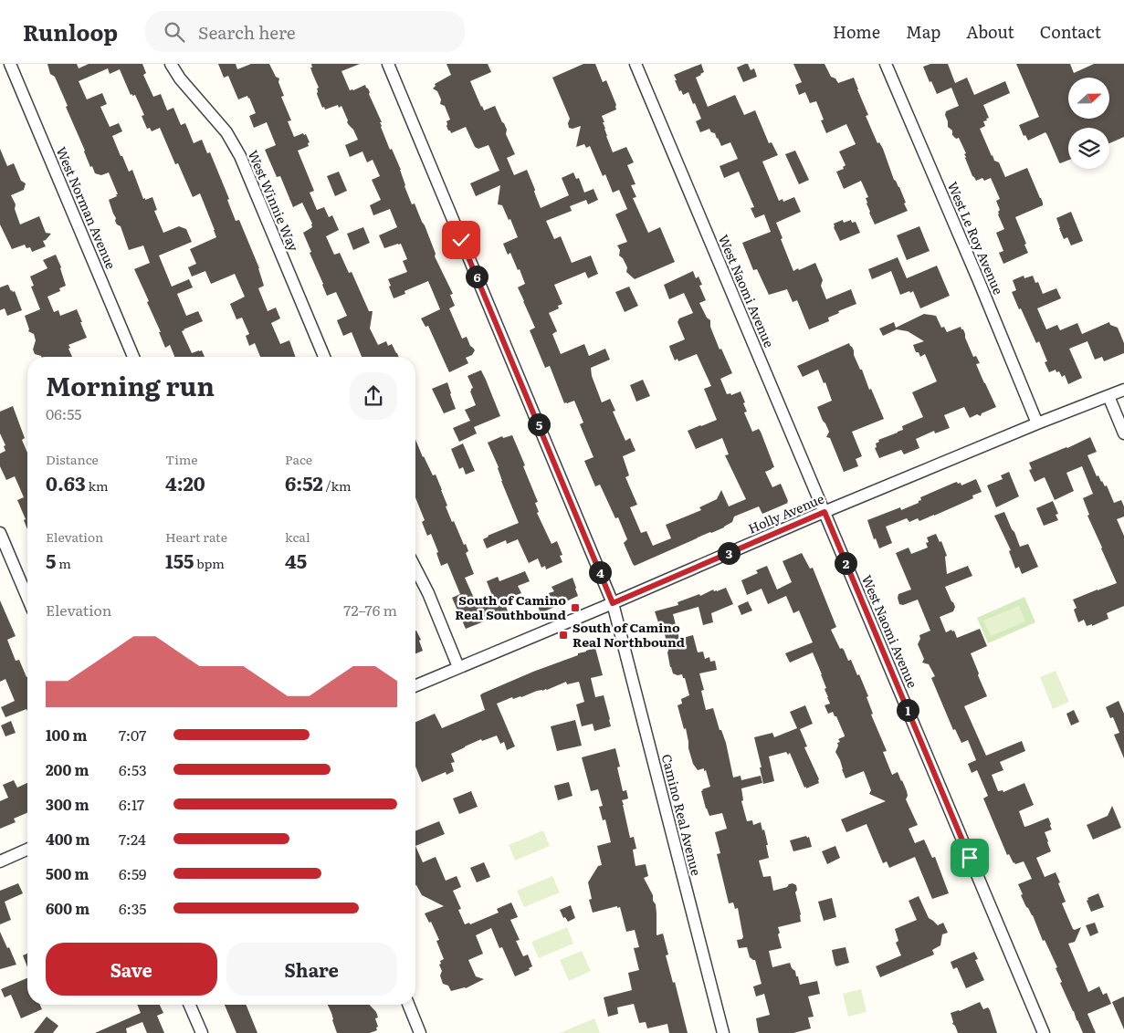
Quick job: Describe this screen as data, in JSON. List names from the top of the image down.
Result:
{
  "streets": {
    "street": [
      "West Winnie Way",
      "West Norman Avenue",
      "West Le Roy Avenue",
      "West Naomi Avenue",
      "Holly Avenue",
      "Camino Real Avenue"
    ]
  },
  "crossings": [
    ["West Le Roy Avenue", "Holly Avenue"],
    ["West Naomi Avenue", "Holly Avenue"],
    ["Holly Avenue", "Camino Real Avenue"]
  ],
  "places": {
    "transit": ["South of Camino Real Southbound", "South of Camino Real Northbound"]
  },
  "north": "right",
  "page": {
    "header": "Runloop",
    "search": "Search here",
    "nav": [
      "Home",
      "Map",
      "About",
      "Contact"
    ],
    "pins": [
      "6",
      "5",
      "3",
      "2",
      "4",
      "1"
    ],
    "heading": ["Morning run", "06:55"],
    "stats": [
      ["Distance", "0.63 km"],
      ["Time", "4:20"],
      ["Pace", "6:52 /km"],
      ["Elevation", "5 m"],
      ["Heart rate", "155 bpm"],
      ["kcal", "45"]
    ],
    "chart": ["Elevation", "72–76 m"],
    "list": [
      {
        "name": "100 m",
        "note": "7:07"
      },
      {
        "name": "200 m",
        "note": "6:53"
      },
      {
        "name": "300 m",
        "note": "6:17"
      },
      {
        "name": "400 m",
        "note": "7:24"
      },
      {
        "name": "500 m",
        "note": "6:59"
      },
      {
        "name": "600 m",
        "note": "6:35"
      }
    ],
    "buttons": ["Save", "Share"]
  }
}
